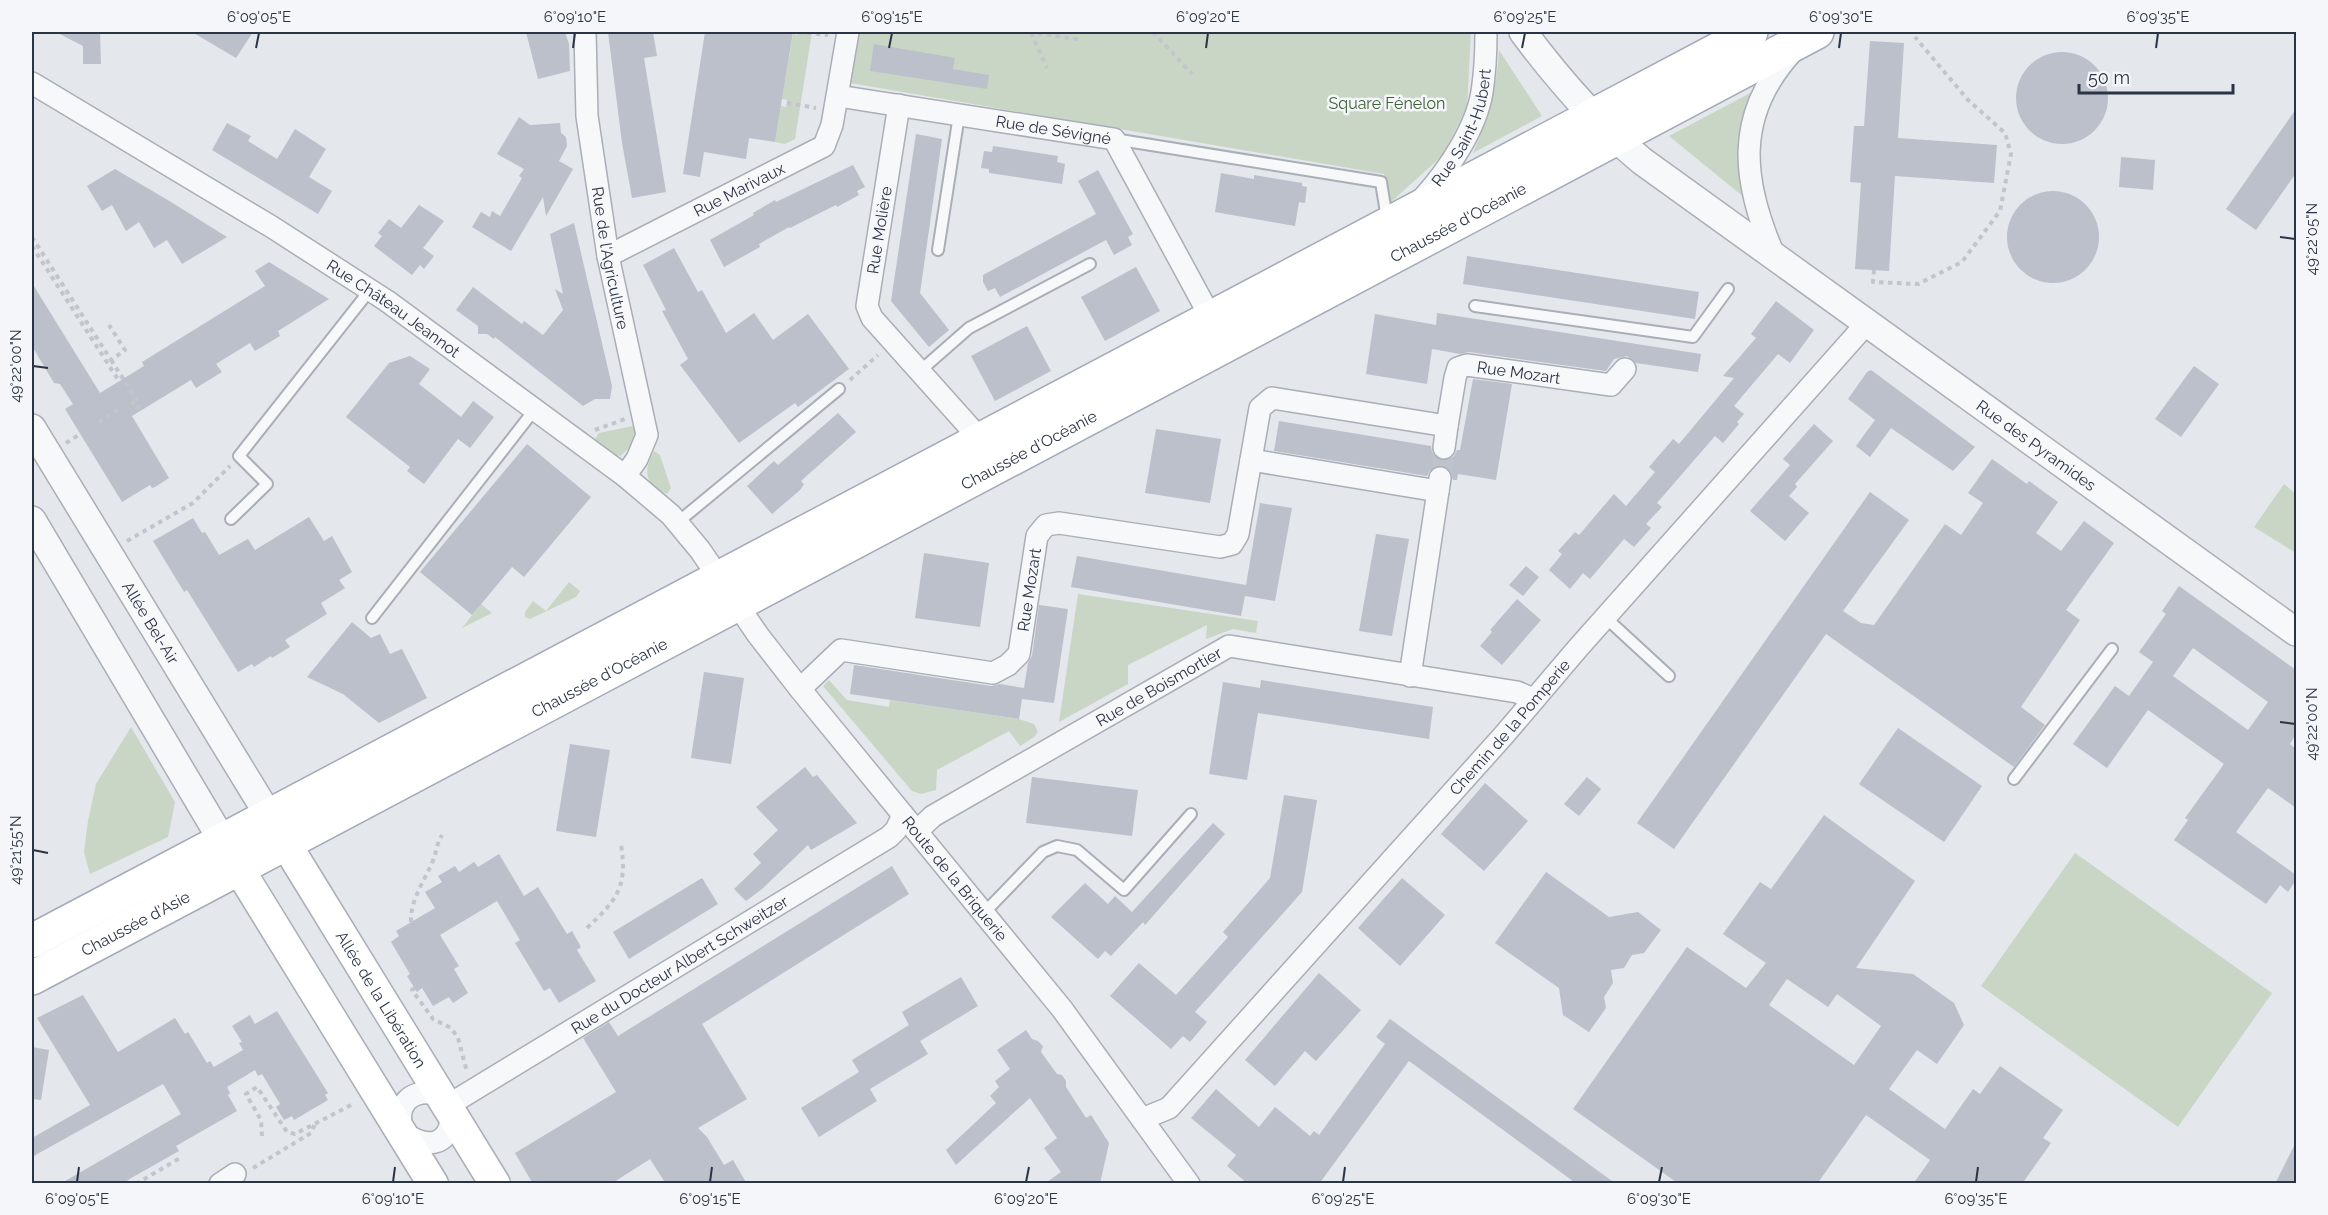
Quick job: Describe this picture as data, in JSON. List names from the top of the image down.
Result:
{
  "streets": {
    "main road": ["Chaussée d'Océanie", "Chaussée d'Asie", "Allée de la Libération"],
    "street": [
      "Rue Saint-Hubert",
      "Rue de Sévigné",
      "Rue Marivaux",
      "Rue Molière",
      "Rue de l'Agriculture",
      "Rue Château Jeannot",
      "Rue Mozart",
      "Rue des Pyramides",
      "Allée Bel-Air",
      "Rue de Boismortier",
      "Chemin de la Pomperie",
      "Route de la Briquerie",
      "Rue du Docteur Albert Schweitzer"
    ]
  },
  "crossings": [
    ["Rue Saint-Hubert", "Chaussée d'Océanie"],
    ["Rue de Sévigné", "Chaussée d'Océanie"],
    ["Rue de Sévigné", "Rue Molière"],
    ["Rue Marivaux", "Rue de l'Agriculture"],
    ["Chaussée d'Océanie", "Rue Molière"],
    ["Chaussée d'Océanie", "Rue Château Jeannot"],
    ["Chaussée d'Océanie", "Rue des Pyramides"],
    ["Chaussée d'Océanie", "Allée Bel-Air"],
    ["Chaussée d'Océanie", "Route de la Briquerie"],
    ["Chaussée d'Océanie", "Chaussée d'Asie"],
    ["Chaussée d'Océanie", "Allée de la Libération"],
    ["Rue de l'Agriculture", "Rue Château Jeannot"],
    ["Rue Château Jeannot", "Route de la Briquerie"],
    ["Rue Mozart", "Route de la Briquerie"],
    ["Rue des Pyramides", "Chemin de la Pomperie"],
    ["Allée Bel-Air", "Allée de la Libération"],
    ["Rue de Boismortier", "Chemin de la Pomperie"],
    ["Rue de Boismortier", "Route de la Briquerie"],
    ["Rue de Boismortier", "Rue du Docteur Albert Schweitzer"],
    ["Chemin de la Pomperie", "Route de la Briquerie"],
    ["Route de la Briquerie", "Rue du Docteur Albert Schweitzer"],
    ["Rue du Docteur Albert Schweitzer", "Allée de la Libération"]
  ],
  "parks": ["Square Fénelon"],
  "scale_bar": "50 m",
  "coordinates": [
    "6°09'05\"E",
    "6°09'10\"E",
    "6°09'15\"E",
    "6°09'20\"E",
    "6°09'25\"E",
    "6°09'30\"E",
    "6°09'35\"E",
    "49°22'05\"N",
    "49°22'00\"N",
    "49°21'55\"N"
  ]
}
